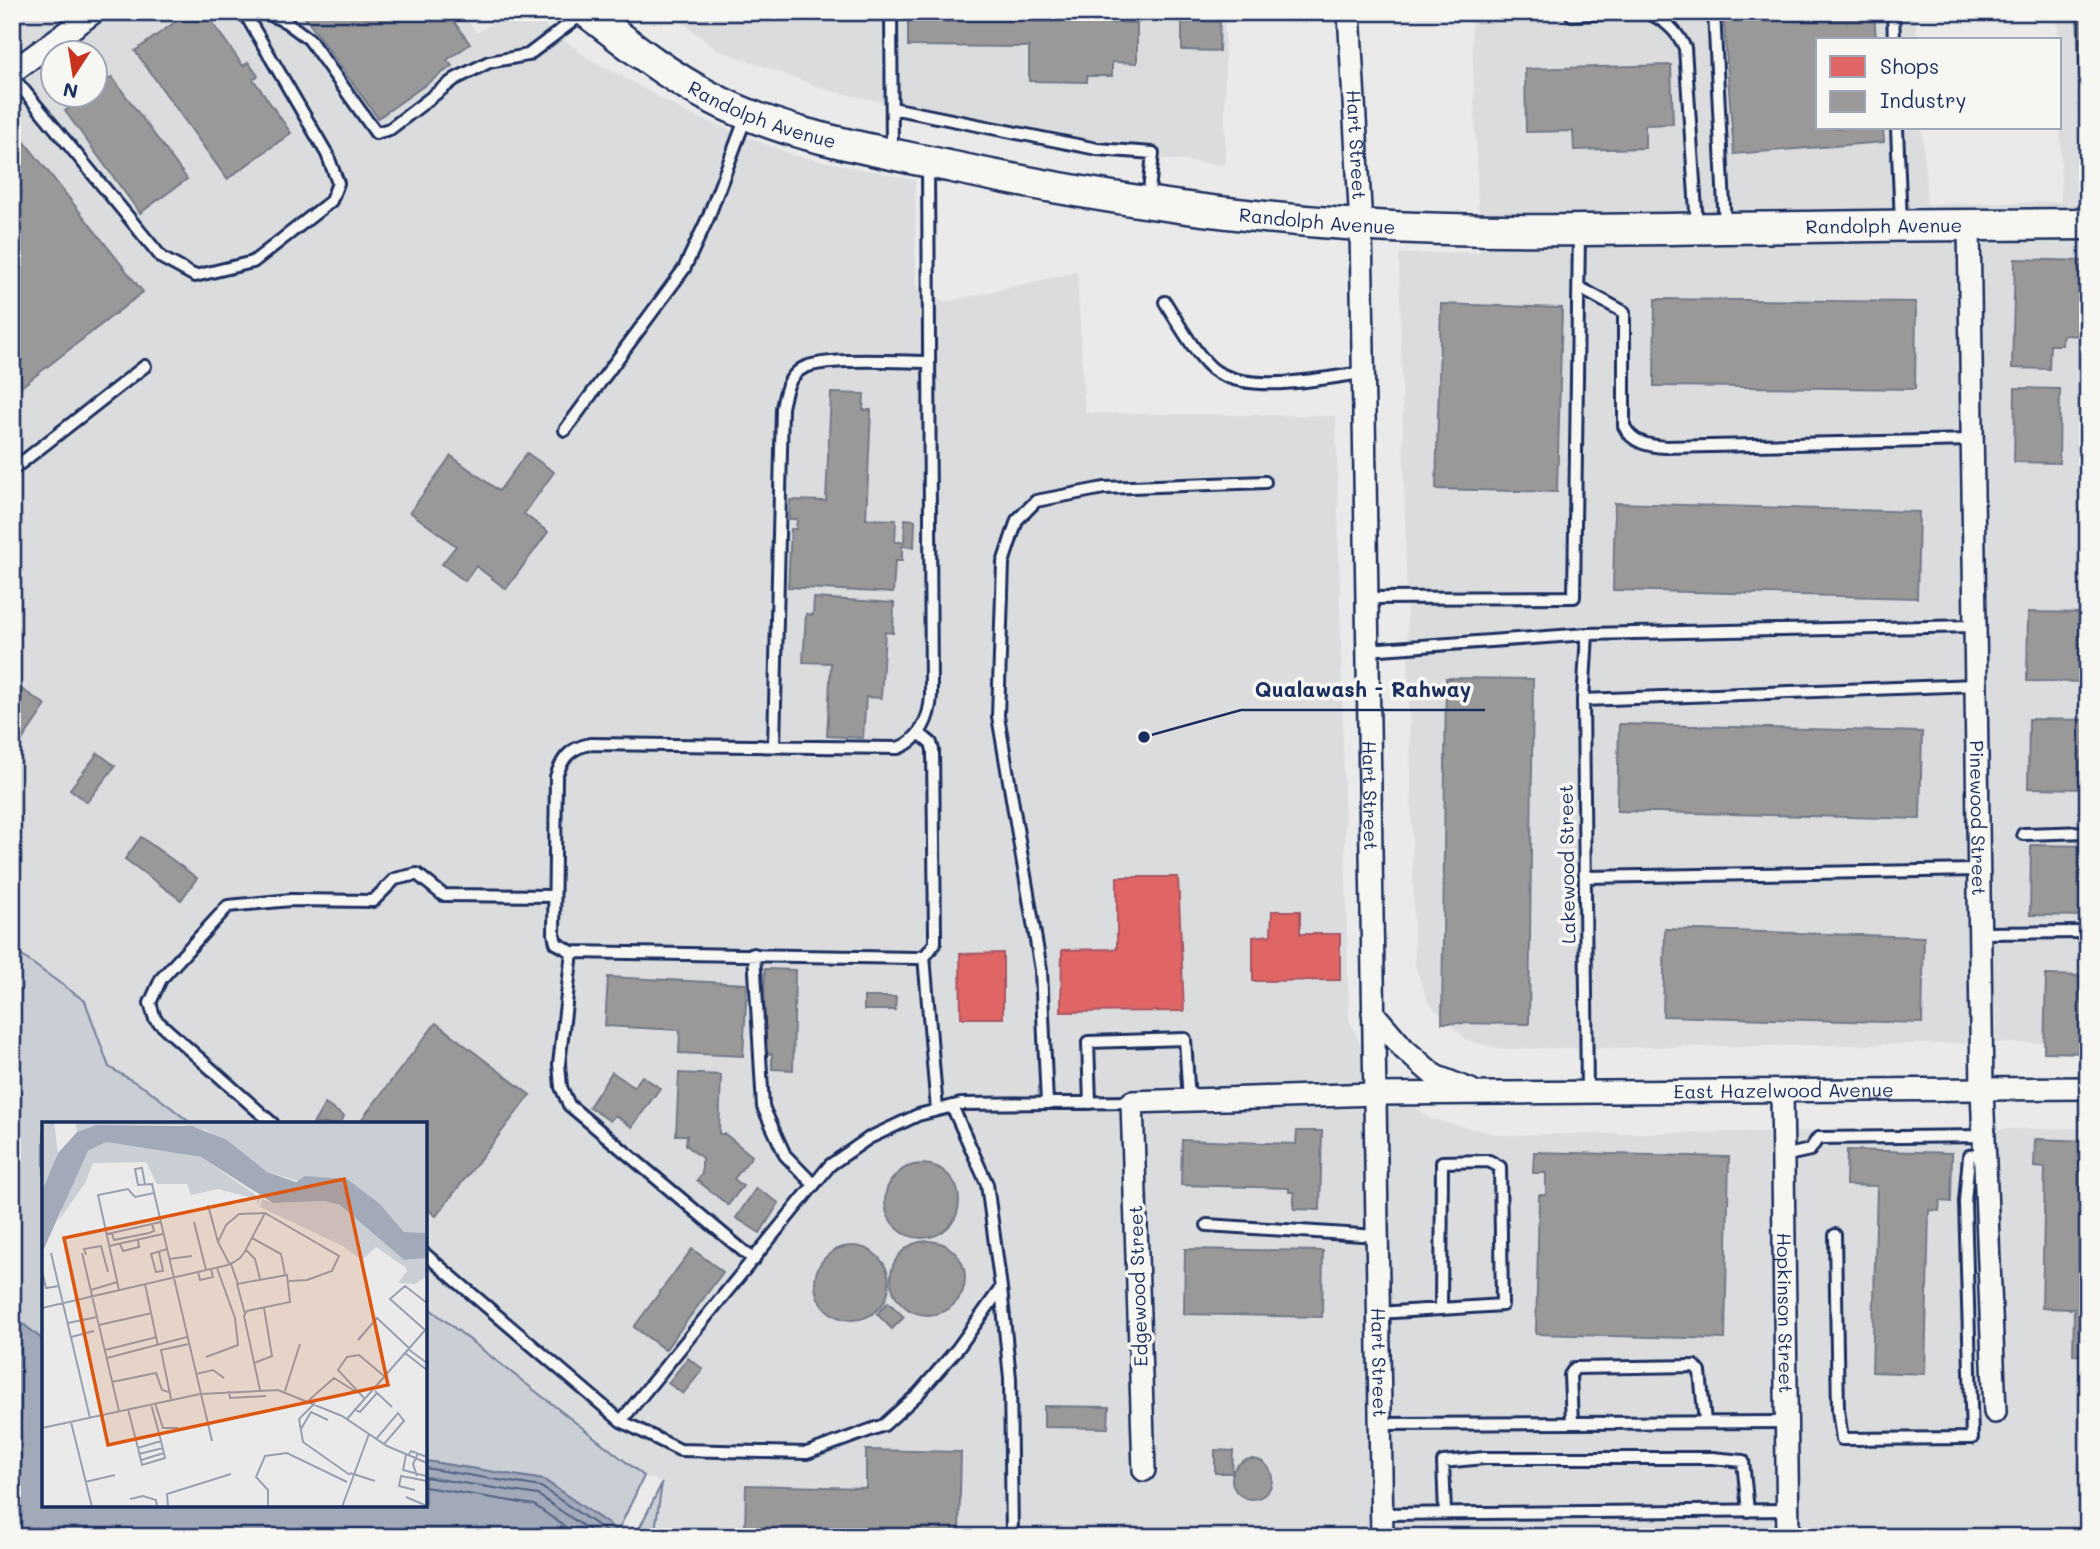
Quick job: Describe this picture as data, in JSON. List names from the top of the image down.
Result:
{
  "streets": {
    "main road": ["Randolph Avenue"],
    "street": [
      "Hart Street",
      "Pinewood Street",
      "East Hazelwood Avenue",
      "Edgewood Street",
      "Hopkinson Street"
    ],
    "lane": ["Lakewood Street"]
  },
  "crossings": [
    ["Randolph Avenue", "Hart Street"],
    ["Randolph Avenue", "Pinewood Street"],
    ["Hart Street", "East Hazelwood Avenue"],
    ["Pinewood Street", "East Hazelwood Avenue"],
    ["Lakewood Street", "East Hazelwood Avenue"],
    ["East Hazelwood Avenue", "Edgewood Street"],
    ["East Hazelwood Avenue", "Hopkinson Street"]
  ],
  "places": ["Qualawash - Rahway"],
  "legend": ["Shops", "Industry"],
  "north": "bottom"
}
